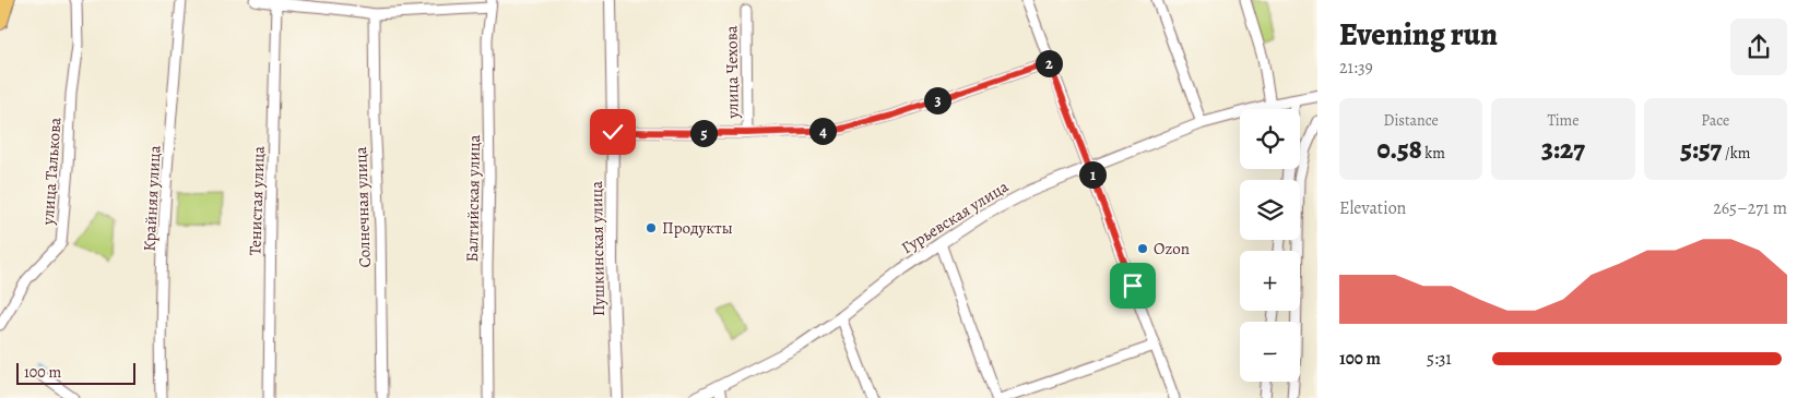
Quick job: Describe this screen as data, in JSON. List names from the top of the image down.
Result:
{
  "streets": {
    "street": [
      "улица Чехова",
      "улица Талькова",
      "Крайняя улица",
      "Балтийская улица",
      "Тенистая улица",
      "Солнечная улица",
      "Гурьевская улица",
      "Пушкинская улица"
    ]
  },
  "places": ["Продукты", "Ozon"],
  "scale_bar": "100 m",
  "page": {
    "heading": ["Evening run", "21:39"],
    "pins": [
      "2",
      "3",
      "4",
      "5",
      "1"
    ],
    "stats": [
      ["Distance", "0.58 km"],
      ["Time", "3:27"],
      ["Pace", "5:57 /km"]
    ],
    "map_buttons": ["+", "−"],
    "chart": ["Elevation", "265–271 m"],
    "list": [
      {
        "name": "100 m",
        "note": "5:31"
      }
    ],
    "scale": "100 m"
  }
}
